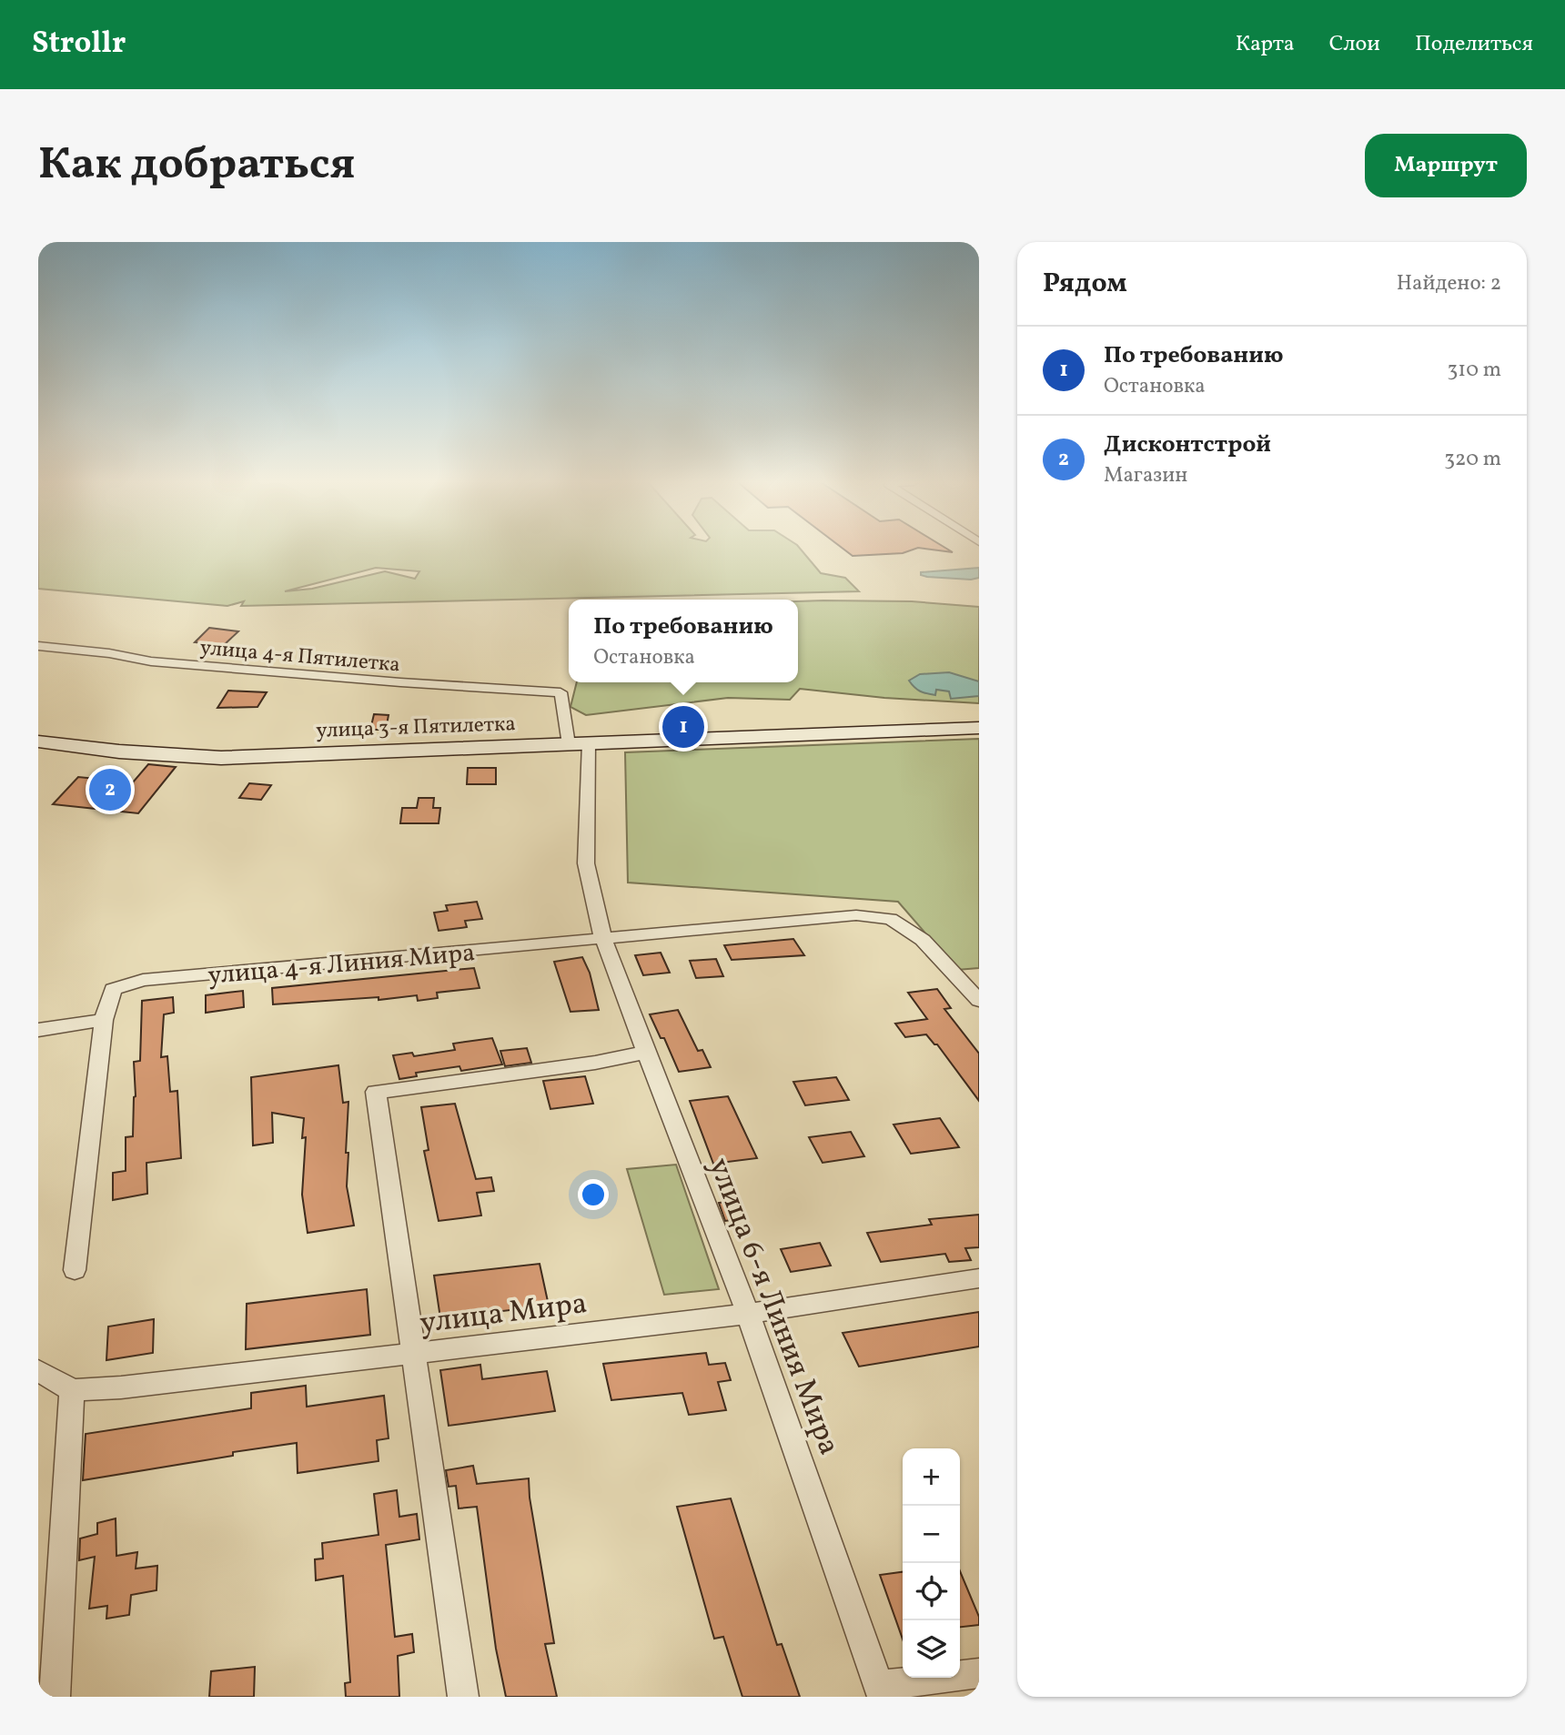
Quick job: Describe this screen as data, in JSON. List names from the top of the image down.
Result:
{
  "streets": {
    "main road": ["улица 3-я Пятилетка"],
    "street": [
      "улица 4-я Пятилетка",
      "улица 4-я Линия Мира",
      "улица 6-я Линия Мира",
      "улица Мира"
    ]
  },
  "crossings": [
    ["улица 4-я Пятилетка", "улица 3-я Пятилетка"],
    ["улица 3-я Пятилетка", "улица 6-я Линия Мира"],
    ["улица 4-я Линия Мира", "улица 6-я Линия Мира"],
    ["улица 6-я Линия Мира", "улица Мира"]
  ],
  "page": {
    "header": "Strollr",
    "nav": ["Карта", "Слои", "Поделиться"],
    "buttons": "Маршрут",
    "title": "Как добраться",
    "heading": ["Рядом", "Найдено: 2"],
    "list": [
      {
        "mark": "1",
        "name": "По требованию",
        "note": "Остановка",
        "value": "310 m"
      },
      {
        "mark": "2",
        "name": "Дисконтстрой",
        "note": "Магазин",
        "value": "320 m"
      }
    ],
    "popup": ["По требованию", "Остановка"],
    "pins": ["1", "2"],
    "map_buttons": ["+", "−"]
  }
}
